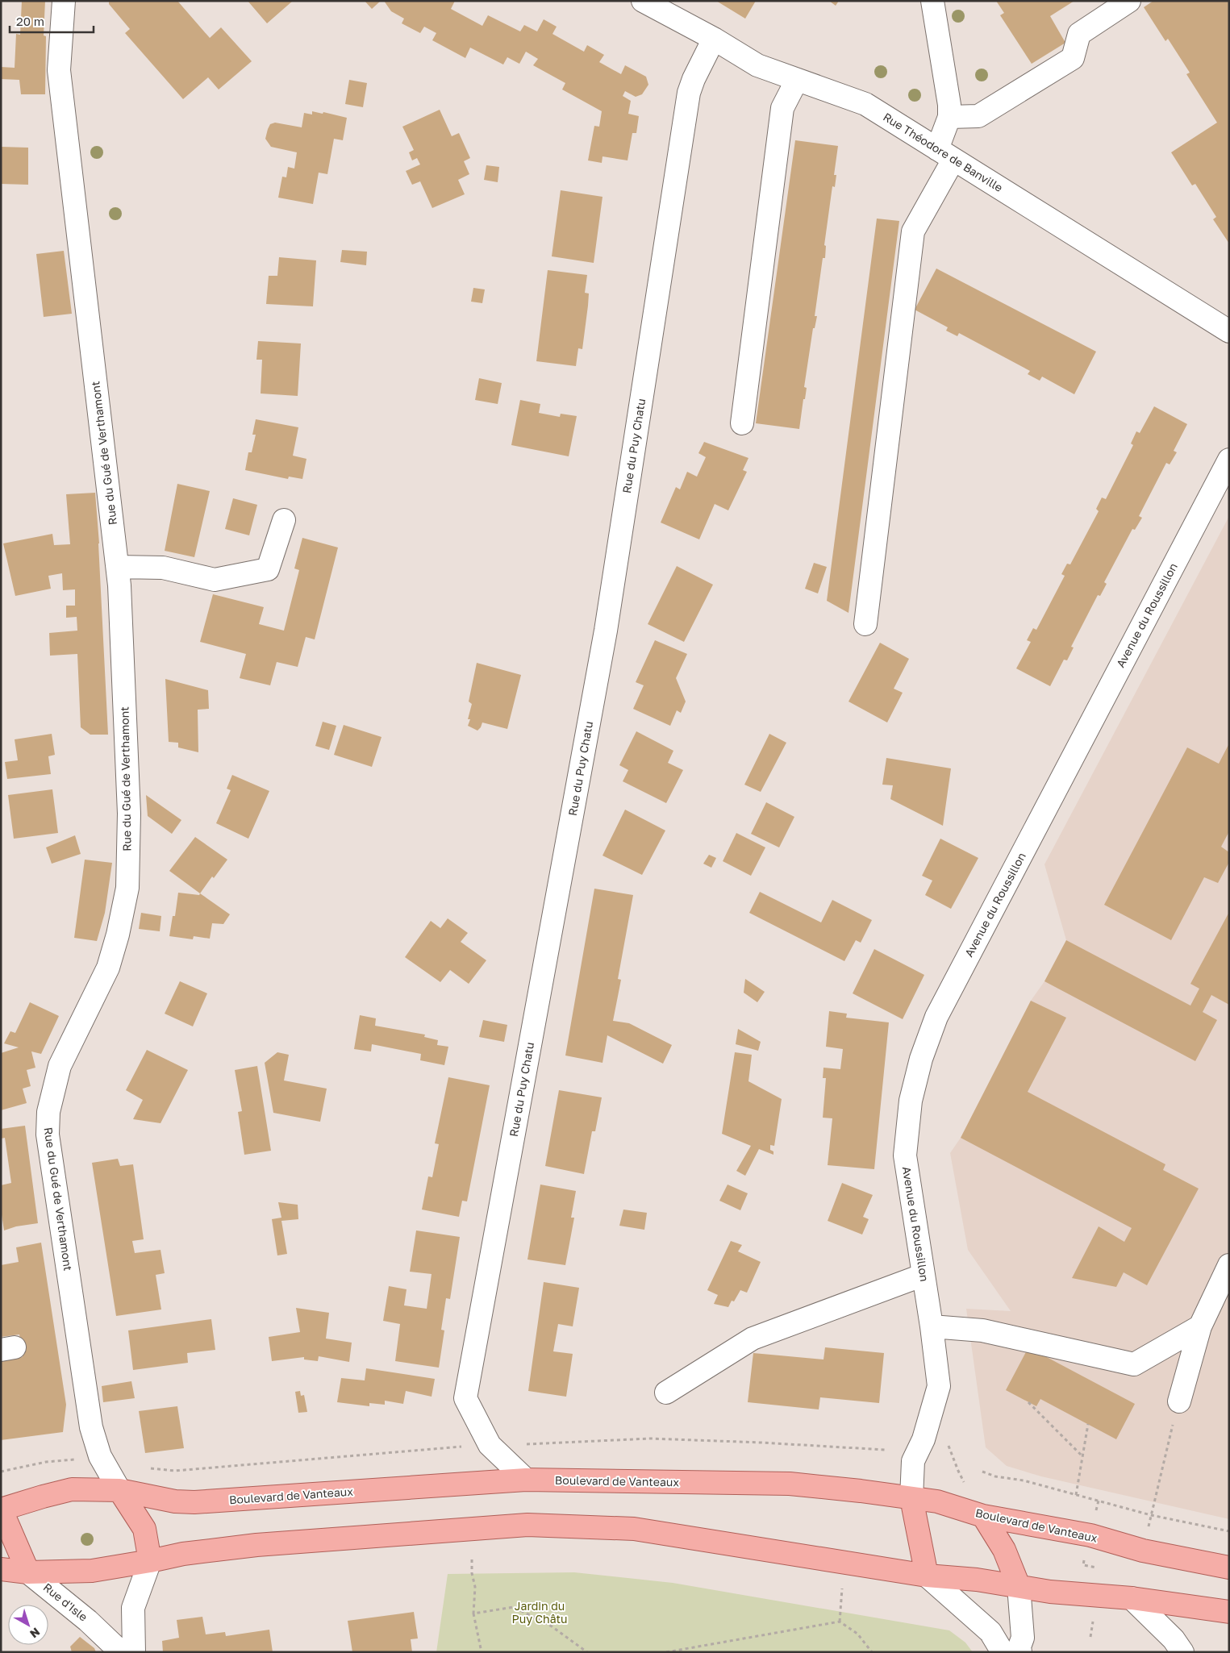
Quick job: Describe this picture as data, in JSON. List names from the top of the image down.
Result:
{
  "streets": {
    "main road": [
      "Rue du Gué de Verthamont",
      "Avenue du Roussillon",
      "Boulevard de Vanteaux",
      "Rue d'Isle"
    ],
    "street": ["Rue Théodore de Banville", "Rue du Puy Chatu"]
  },
  "crossings": [
    ["Rue Théodore de Banville", "Rue du Puy Chatu"],
    ["Rue du Puy Chatu", "Boulevard de Vanteaux"],
    ["Rue du Gué de Verthamont", "Boulevard de Vanteaux"],
    ["Avenue du Roussillon", "Boulevard de Vanteaux"],
    ["Boulevard de Vanteaux", "Rue d'Isle"]
  ],
  "parks": ["Jardin du Puy Châtu"],
  "scale_bar": "20 m",
  "north": "bottom right"
}
